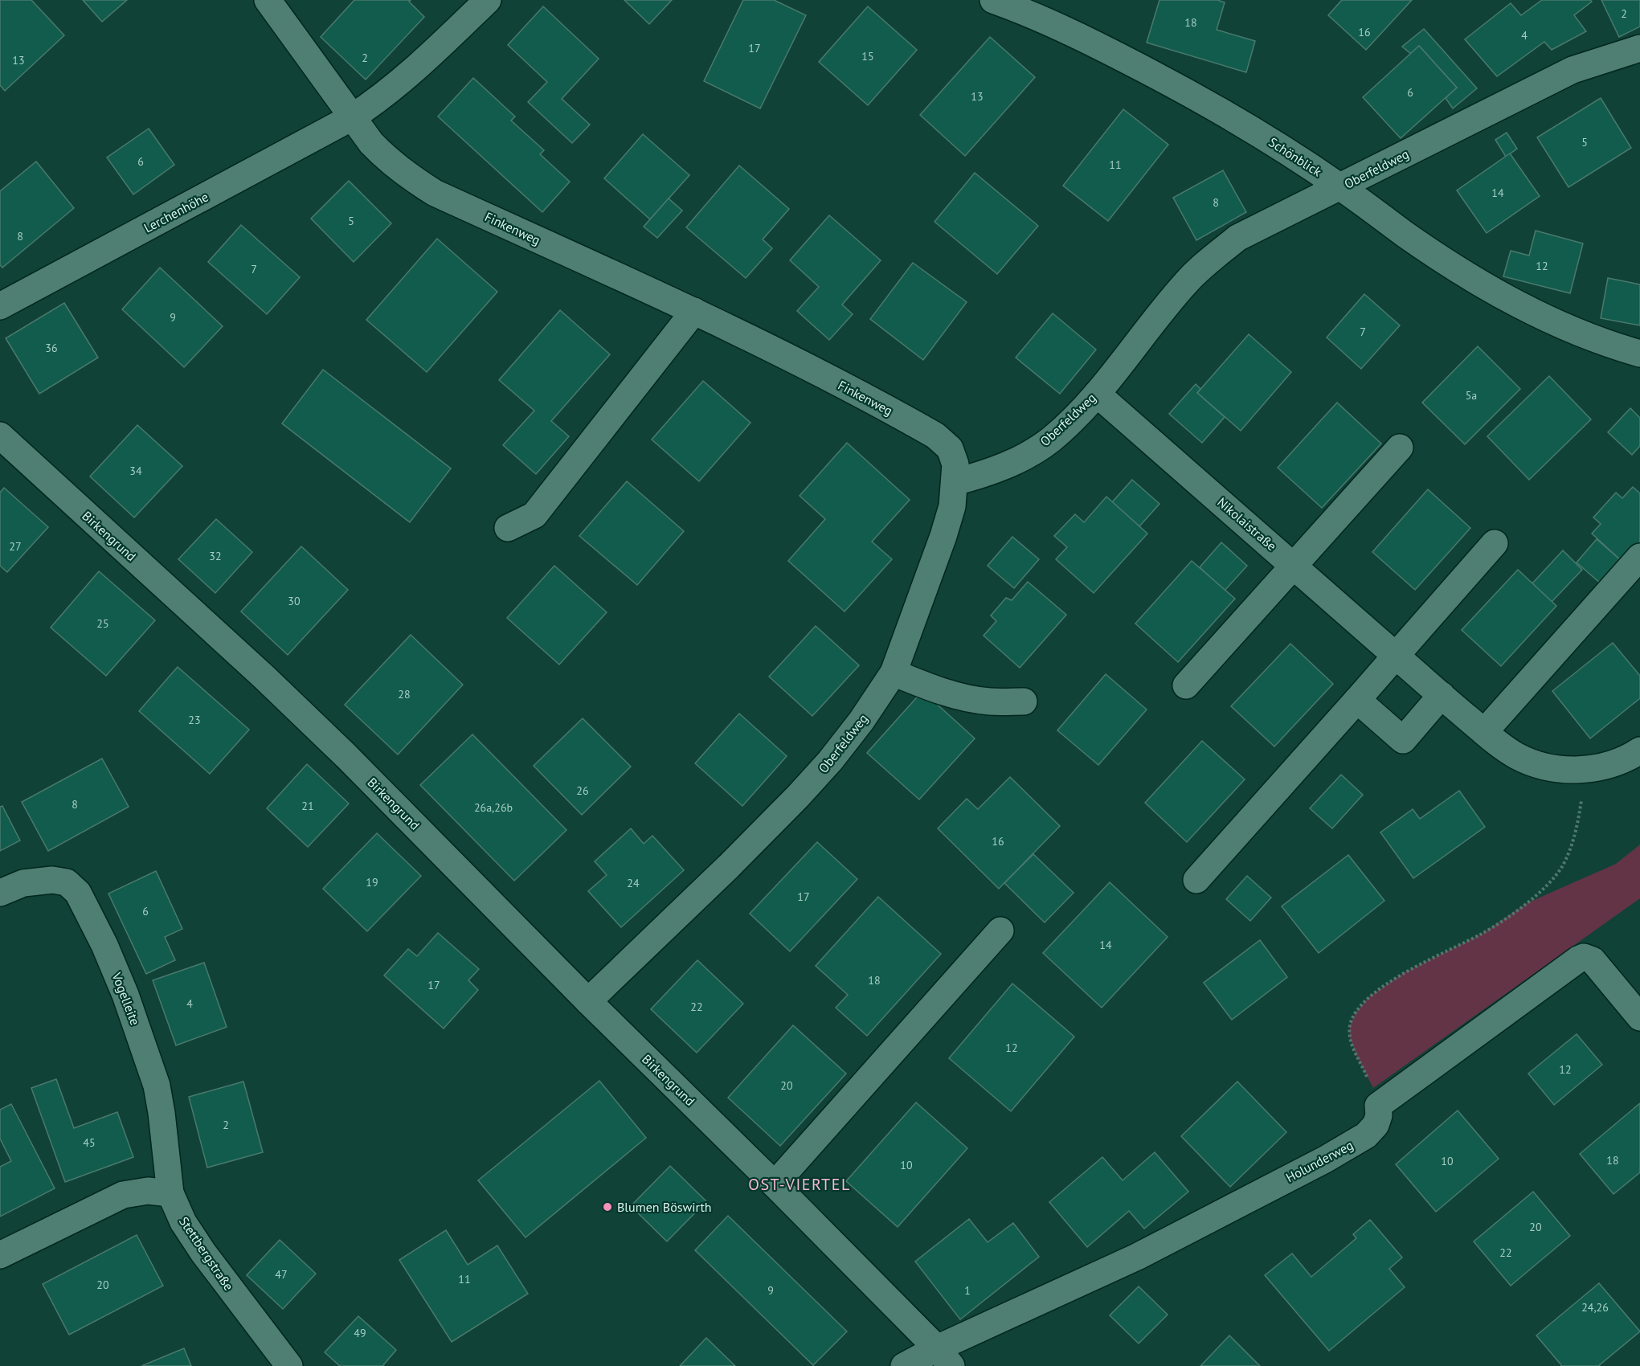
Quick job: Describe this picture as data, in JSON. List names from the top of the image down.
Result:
{
  "streets": {
    "street": [
      "Schönblick",
      "Oberfeldweg",
      "Lerchenhöhe",
      "Finkenweg",
      "Nikolaistraße",
      "Birkengrund",
      "Vogelleite",
      "Holunderweg",
      "Stettbergstraße"
    ]
  },
  "crossings": [
    ["Schönblick", "Oberfeldweg"],
    ["Oberfeldweg", "Finkenweg"],
    ["Oberfeldweg", "Nikolaistraße"],
    ["Oberfeldweg", "Birkengrund"],
    ["Lerchenhöhe", "Finkenweg"],
    ["Birkengrund", "Holunderweg"],
    ["Vogelleite", "Stettbergstraße"]
  ],
  "districts": ["OST-VIERTEL"],
  "places": ["Blumen Böswirth"],
  "house_numbers": [
    "2",
    "18",
    "16",
    "4",
    "17",
    "15",
    "2",
    "13",
    "6",
    "13",
    "5",
    "6",
    "11",
    "14",
    "8",
    "5",
    "8",
    "12",
    "7",
    "9",
    "7",
    "36",
    "5a",
    "34",
    "27",
    "32",
    "30",
    "25",
    "28",
    "23",
    "26",
    "8",
    "21",
    "26a,26b",
    "16",
    "19",
    "24",
    "17",
    "6",
    "14",
    "18",
    "17",
    "4",
    "22",
    "12",
    "12",
    "20",
    "2",
    "45",
    "18",
    "10",
    "10",
    "20",
    "22",
    "47",
    "11",
    "20",
    "9",
    "1",
    "24,26",
    "49"
  ]
}
